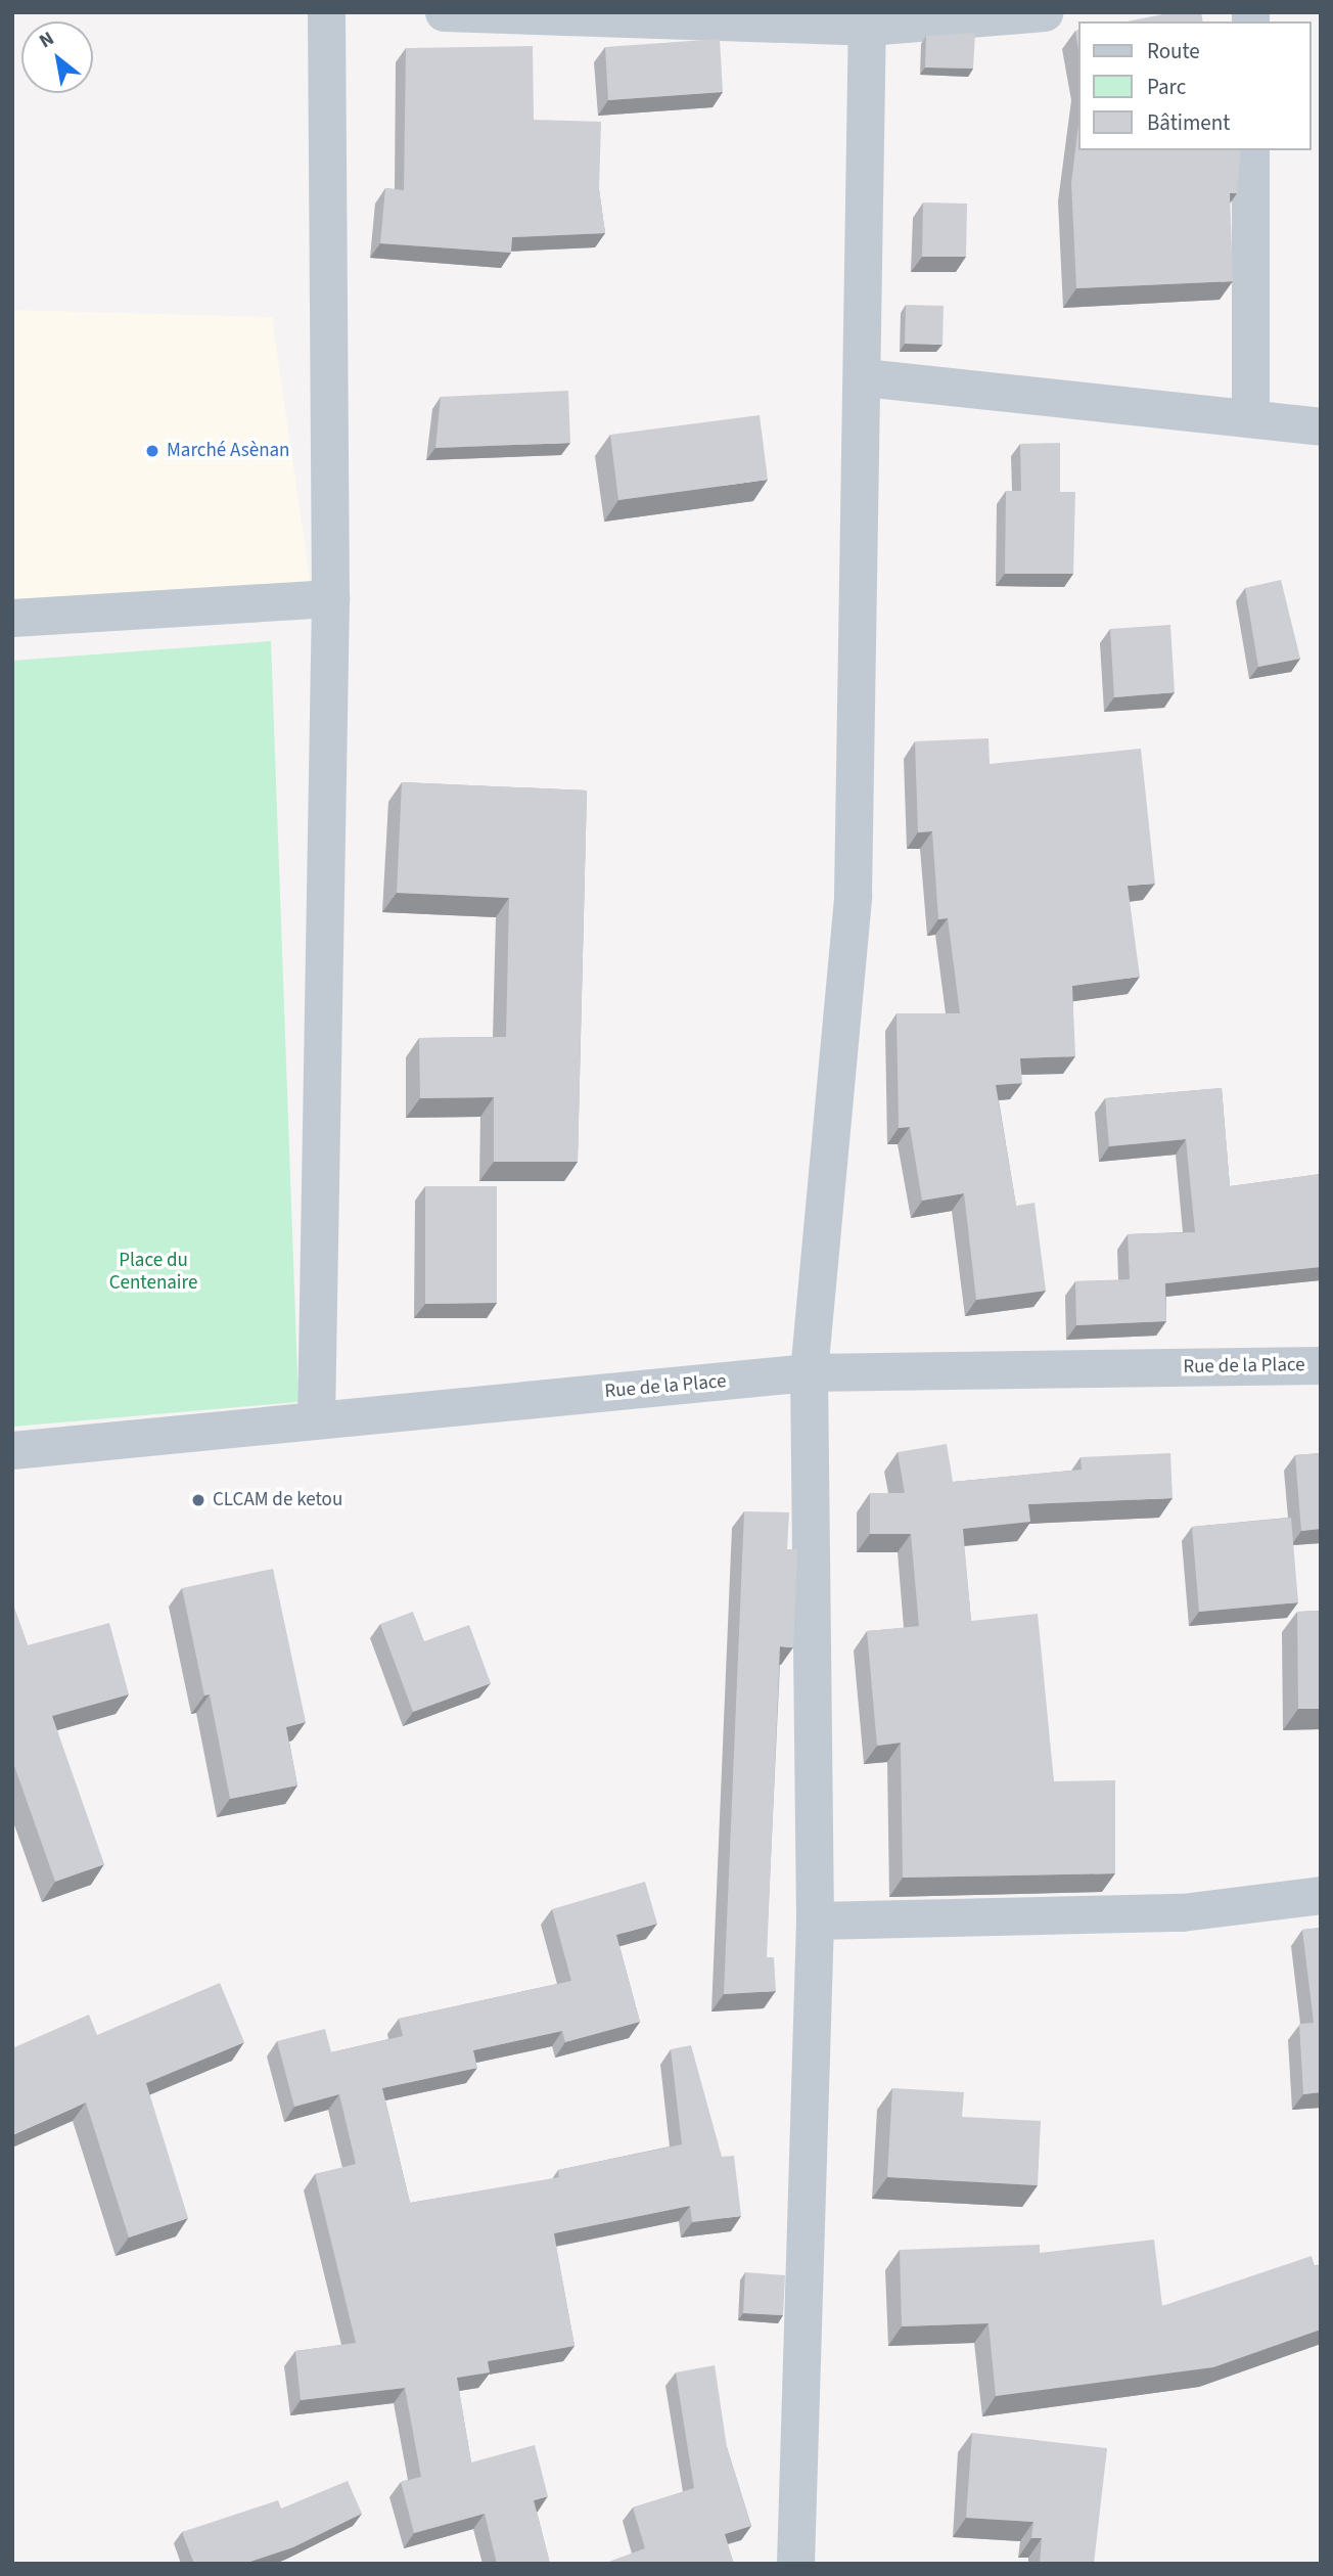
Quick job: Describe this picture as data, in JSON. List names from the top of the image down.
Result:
{
  "streets": {
    "street": ["Rue de la Place"]
  },
  "parks": ["Place du Centenaire"],
  "places": ["Marché Asènan", "CLCAM de ketou"],
  "legend": ["Route", "Parc", "Bâtiment"],
  "north": "top left"
}
